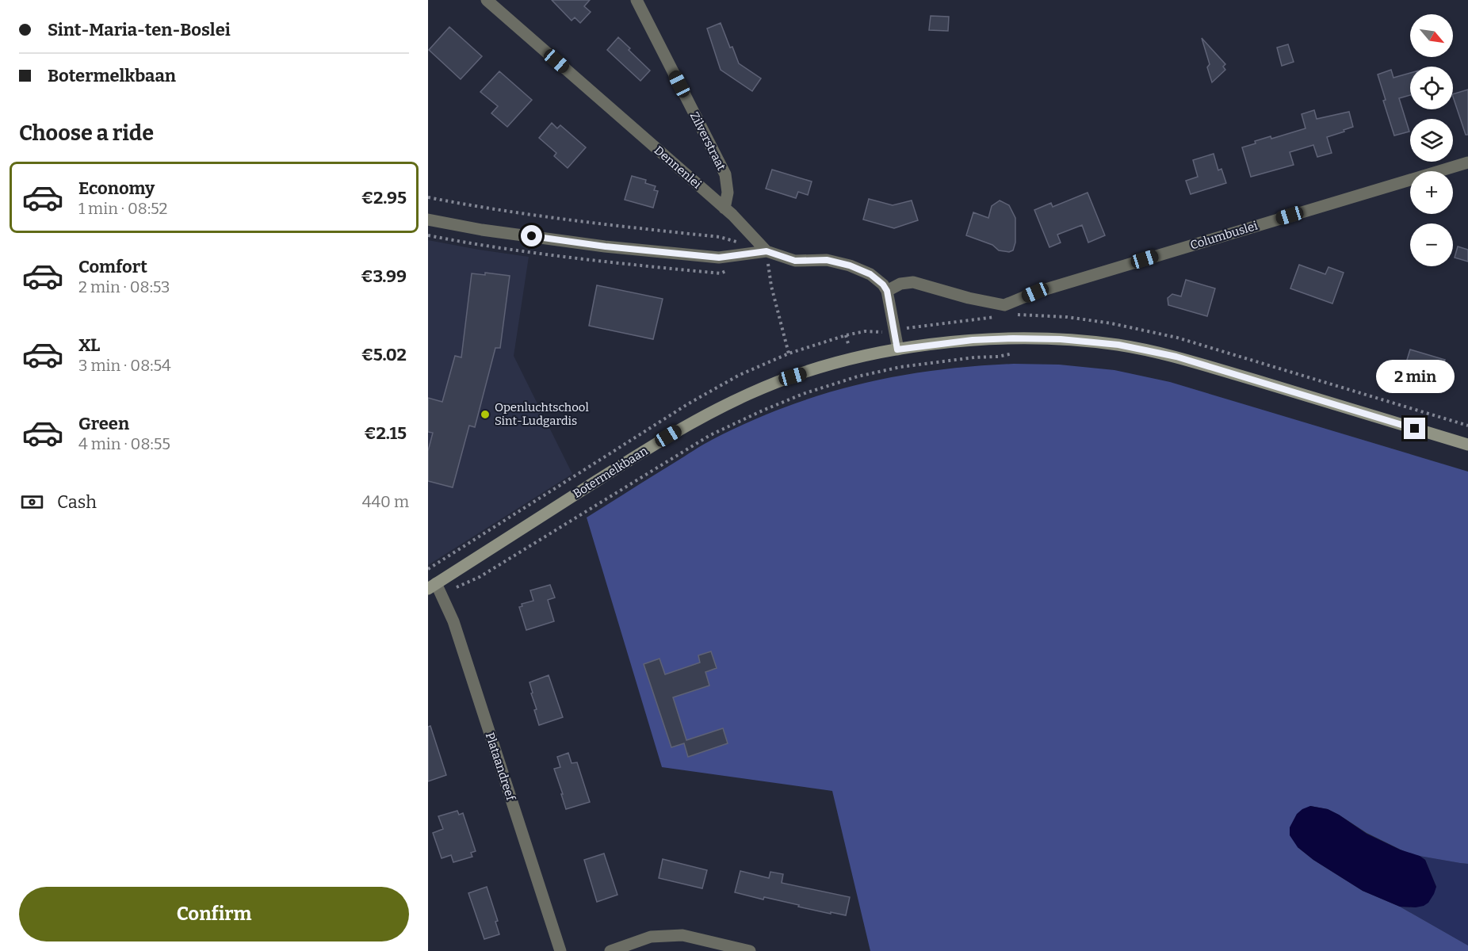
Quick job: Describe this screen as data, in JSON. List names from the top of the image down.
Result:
{
  "streets": {
    "main road": ["Botermelkbaan"],
    "street": [
      "Zilverstraat",
      "Dennenlei",
      "Columbuslei",
      "Plataandreef"
    ]
  },
  "crossings": [
    ["Zilverstraat", "Dennenlei"],
    ["Dennenlei", "Columbuslei"],
    ["Botermelkbaan", "Plataandreef"]
  ],
  "places": ["Openluchtschool Sint-Ludgardis"],
  "north": "bottom right",
  "page": {
    "banner": ["Sint-Maria-ten-Boslei", "Botermelkbaan"],
    "map_buttons": ["+", "−"],
    "heading": "Choose a ride",
    "list": [
      {
        "name": "Economy",
        "note": "1 min · 08:52",
        "value": "€2.95"
      },
      {
        "name": "Comfort",
        "note": "2 min · 08:53",
        "value": "€3.99"
      },
      {
        "name": "XL",
        "note": "3 min · 08:54",
        "value": "€5.02"
      },
      {
        "name": "Green",
        "note": "4 min · 08:55",
        "value": "€2.15"
      }
    ],
    "bubble": "2 min",
    "pay": ["Cash", "440 m"],
    "buttons": "Confirm"
  }
}
